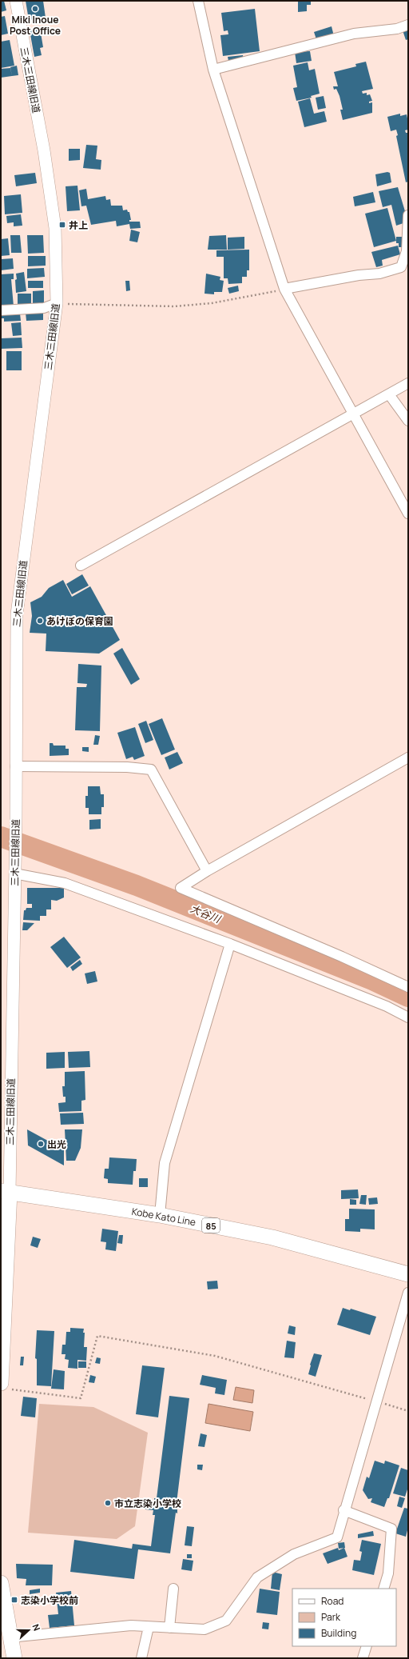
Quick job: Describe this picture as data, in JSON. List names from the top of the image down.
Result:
{
  "streets": {
    "main road": ["Kobe Kato Line", "85"],
    "street": ["三木三田線旧道"]
  },
  "crossings": [
    ["三木三田線旧道", "Kobe Kato Line"]
  ],
  "water": ["大谷川"],
  "places": {
    "other": [
      "Miki Inoue Post Office",
      "あけぼの保育園",
      "出光",
      "市立志染小学校"
    ],
    "transit": ["井上", "志染小学校前"]
  },
  "legend": ["Road", "Park", "Building"],
  "north": "right"
}
